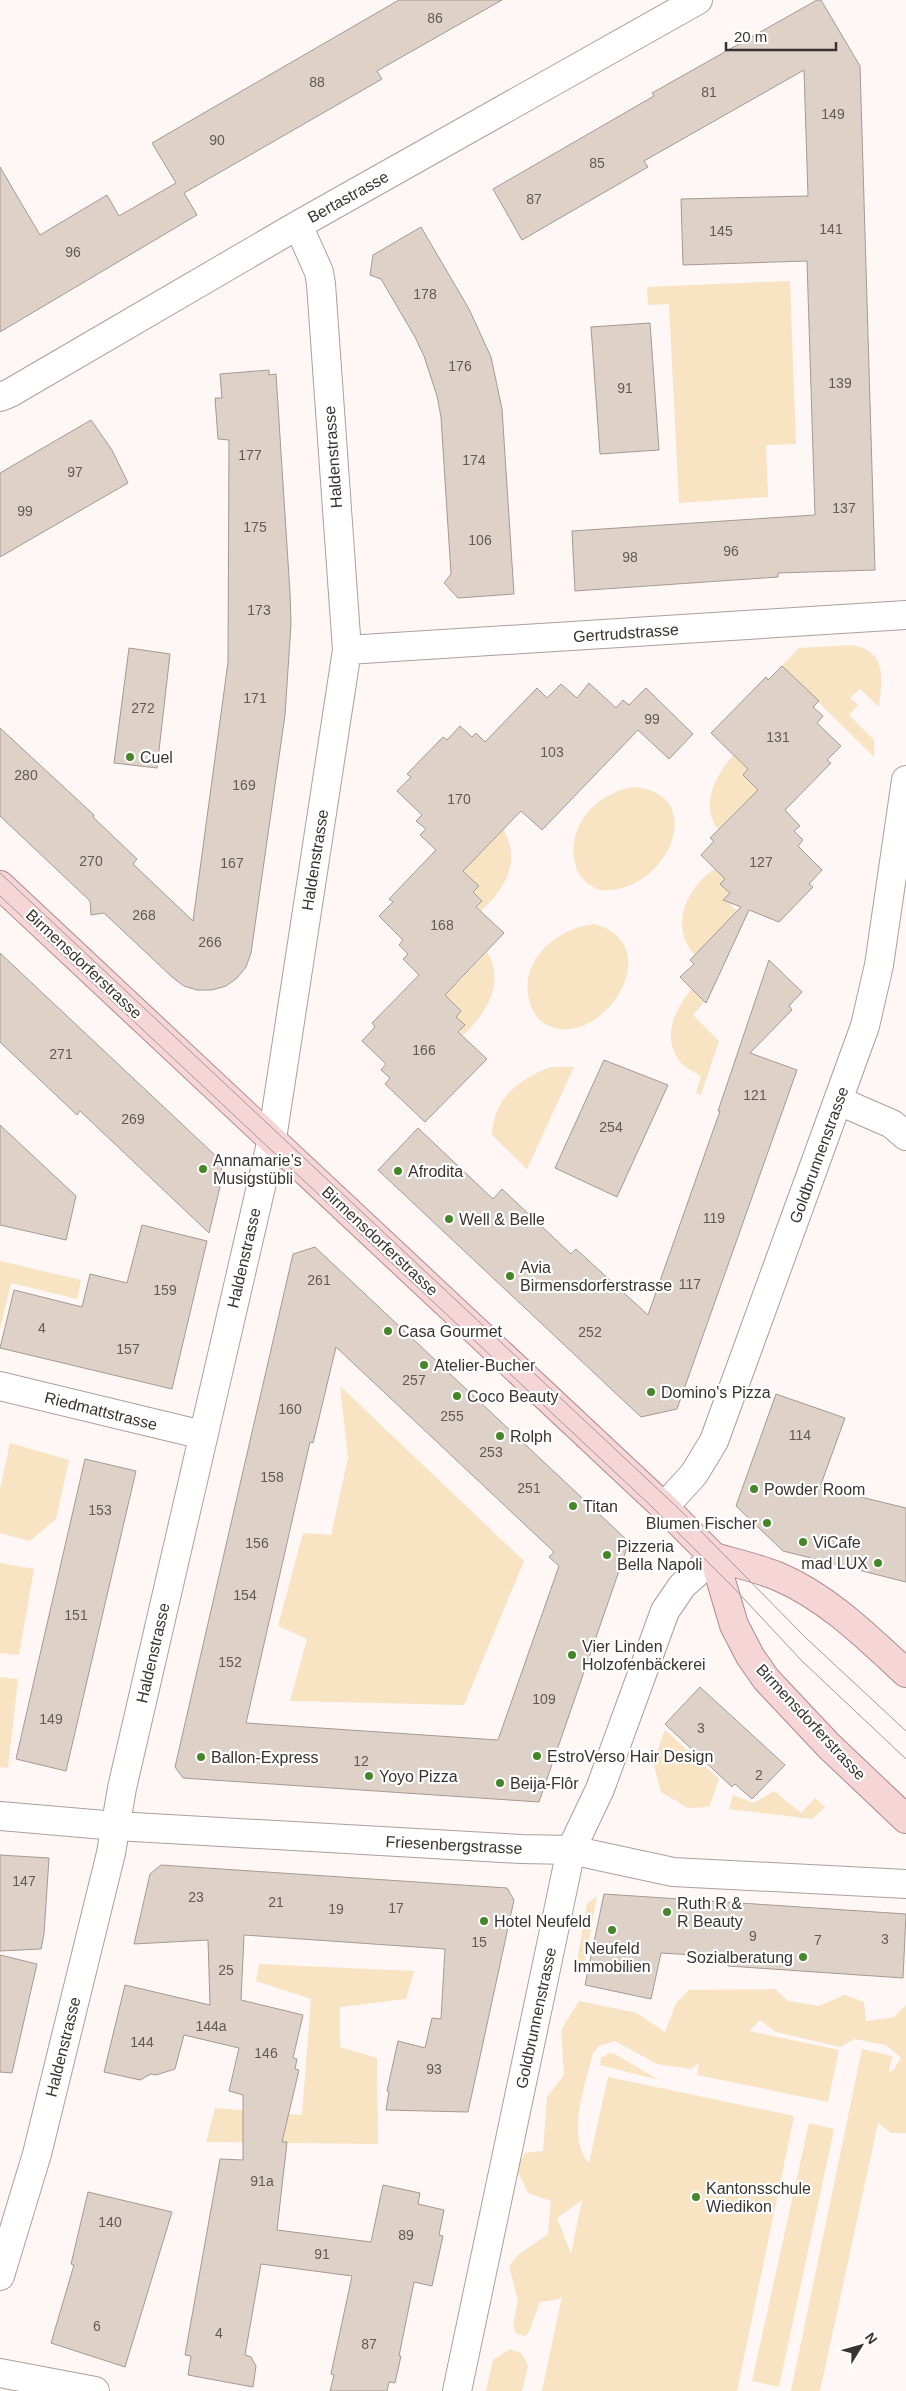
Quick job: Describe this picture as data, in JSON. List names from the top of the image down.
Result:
{
  "streets": {
    "main road": ["Birmensdorferstrasse"],
    "street": [
      "Bertastrasse",
      "Haldenstrasse",
      "Gertrudstrasse",
      "Goldbrunnenstrasse",
      "Riedmattstrasse",
      "Friesenbergstrasse"
    ]
  },
  "crossings": [
    ["Bertastrasse", "Haldenstrasse"],
    ["Haldenstrasse", "Gertrudstrasse"],
    ["Haldenstrasse", "Birmensdorferstrasse"],
    ["Haldenstrasse", "Riedmattstrasse"],
    ["Haldenstrasse", "Friesenbergstrasse"],
    ["Birmensdorferstrasse", "Goldbrunnenstrasse"],
    ["Goldbrunnenstrasse", "Friesenbergstrasse"]
  ],
  "places": [
    "Cuel",
    "Annamarie’s Musigstübli",
    "Afrodita",
    "Well & Belle",
    "Avia Birmensdorferstrasse",
    "Casa Gourmet",
    "Atelier-Bucher",
    "Domino's Pizza",
    "Coco Beauty",
    "Rolph",
    "Powder Room",
    "Titan",
    "Blumen Fischer",
    "ViCafe",
    "Pizzeria Bella Napoli",
    "mad LUX",
    "Vier Linden Holzofenbäckerei",
    "EstroVerso Hair Design",
    "Ballon-Express",
    "Yoyo Pizza",
    "Beija-Flôr",
    "Ruth R & R Beauty",
    "Hotel Neufeld",
    "Neufeld Immobilien",
    "Sozialberatung",
    "Kantonsschule Wiedikon"
  ],
  "house_numbers": [
    "86",
    "88",
    "81",
    "149",
    "90",
    "85",
    "87",
    "141",
    "145",
    "96",
    "178",
    "176",
    "139",
    "91",
    "177",
    "174",
    "97",
    "137",
    "99",
    "175",
    "106",
    "96",
    "98",
    "173",
    "171",
    "272",
    "99",
    "131",
    "103",
    "280",
    "169",
    "170",
    "270",
    "127",
    "167",
    "268",
    "168",
    "266",
    "166",
    "271",
    "121",
    "269",
    "254",
    "119",
    "261",
    "117",
    "159",
    "4",
    "252",
    "157",
    "257",
    "160",
    "255",
    "114",
    "253",
    "158",
    "251",
    "153",
    "156",
    "154",
    "151",
    "152",
    "109",
    "149",
    "3",
    "12",
    "2",
    "147",
    "23",
    "21",
    "17",
    "19",
    "9",
    "3",
    "7",
    "15",
    "25",
    "144a",
    "144",
    "146",
    "93",
    "91a",
    "140",
    "89",
    "91",
    "6",
    "4",
    "87"
  ],
  "scale_bar": "20 m",
  "north": "top right"
}
